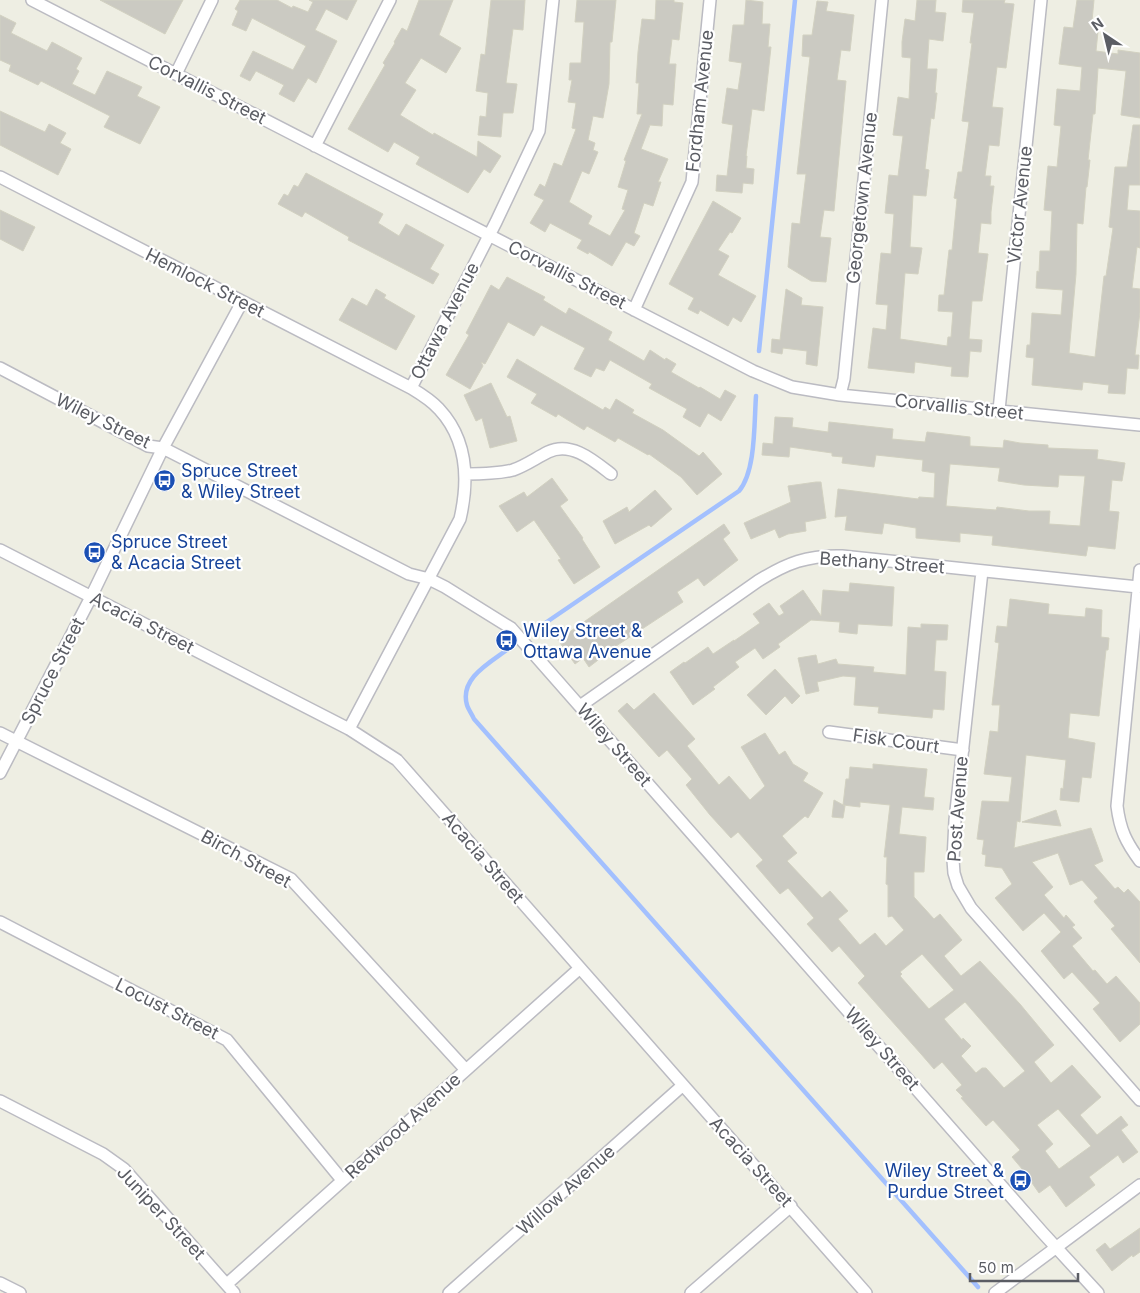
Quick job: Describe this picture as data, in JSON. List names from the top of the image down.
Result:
{
  "streets": {
    "street": [
      "Corvallis Street",
      "Fordham Avenue",
      "Georgetown Avenue",
      "Victor Avenue",
      "Hemlock Street",
      "Ottawa Avenue",
      "Wiley Street",
      "Bethany Street",
      "Acacia Street",
      "Spruce Street",
      "Fisk Court",
      "Post Avenue",
      "Birch Street",
      "Locust Street",
      "Redwood Avenue",
      "Willow Avenue",
      "Juniper Street"
    ]
  },
  "crossings": [
    ["Corvallis Street", "Fordham Avenue"],
    ["Corvallis Street", "Georgetown Avenue"],
    ["Corvallis Street", "Victor Avenue"],
    ["Corvallis Street", "Ottawa Avenue"],
    ["Hemlock Street", "Ottawa Avenue"],
    ["Hemlock Street", "Spruce Street"],
    ["Ottawa Avenue", "Wiley Street"],
    ["Ottawa Avenue", "Acacia Street"],
    ["Wiley Street", "Bethany Street"],
    ["Wiley Street", "Spruce Street"],
    ["Bethany Street", "Post Avenue"],
    ["Acacia Street", "Spruce Street"],
    ["Acacia Street", "Redwood Avenue"],
    ["Acacia Street", "Willow Avenue"],
    ["Spruce Street", "Birch Street"],
    ["Fisk Court", "Post Avenue"],
    ["Birch Street", "Redwood Avenue"],
    ["Locust Street", "Redwood Avenue"],
    ["Redwood Avenue", "Juniper Street"]
  ],
  "places": {
    "bus stop": [
      "Spruce Street & Wiley Street",
      "Spruce Street & Acacia Street",
      "Wiley Street & Ottawa Avenue",
      "Wiley Street & Purdue Street"
    ]
  },
  "scale_bar": "50 m",
  "north": "top left"
}
